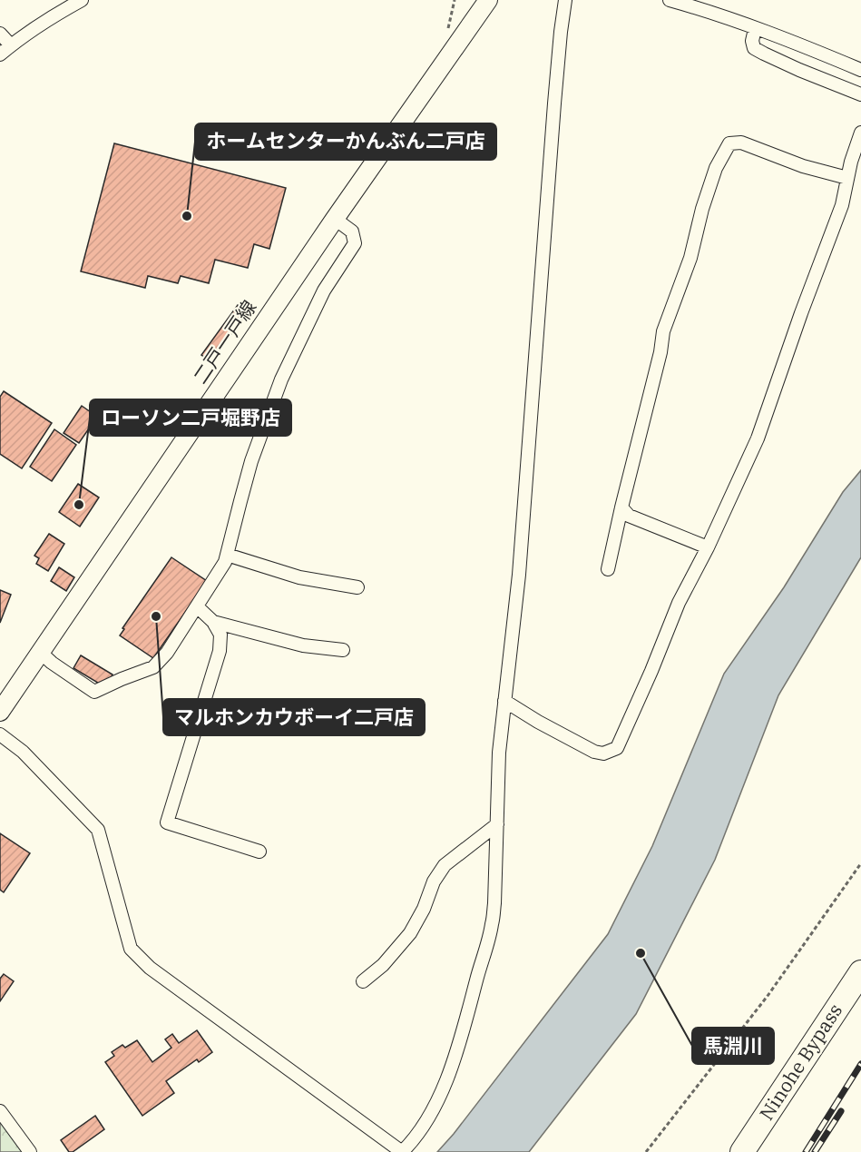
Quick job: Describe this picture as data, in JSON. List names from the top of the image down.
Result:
{
  "streets": {
    "highway": ["Ninohe Bypass"],
    "main road": ["二戸一戸線"]
  },
  "places": [
    "ホームセンターかんぶん二戸店",
    "ローソン二戸堀野店",
    "マルホンカウボーイ二戸店",
    "馬淵川"
  ]
}
